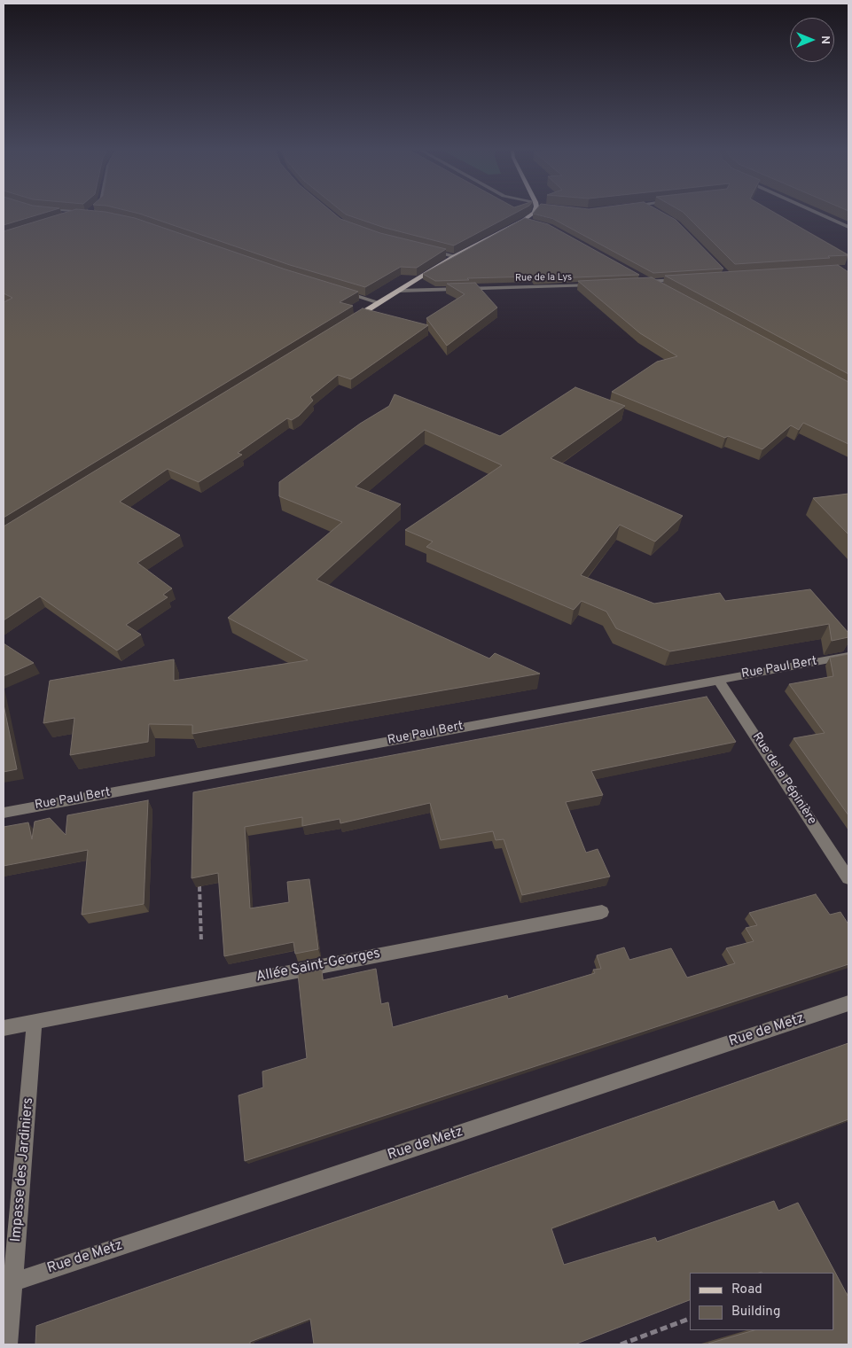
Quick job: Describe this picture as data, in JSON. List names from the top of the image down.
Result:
{
  "streets": {
    "street": [
      "Rue de la Lys",
      "Rue Paul Bert",
      "Rue de la Pépinière",
      "Allée Saint-Georges",
      "Rue de Metz",
      "Impasse des Jardiniers"
    ]
  },
  "crossings": [
    ["Rue Paul Bert", "Rue de la Pépinière"],
    ["Allée Saint-Georges", "Impasse des Jardiniers"],
    ["Rue de Metz", "Impasse des Jardiniers"]
  ],
  "legend": ["Road", "Building"],
  "north": "right"
}
